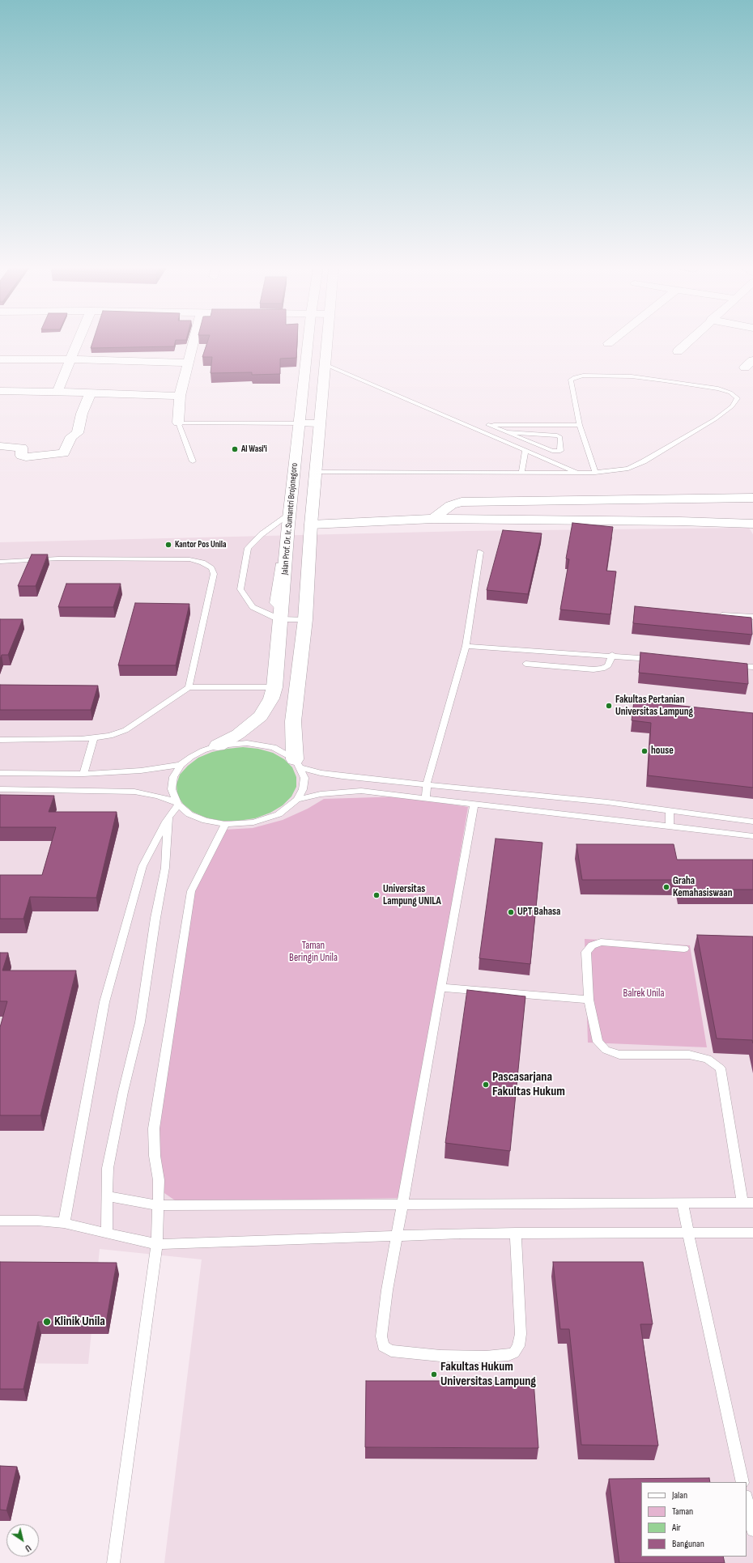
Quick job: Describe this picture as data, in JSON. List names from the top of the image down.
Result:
{
  "streets": {
    "street": ["Jalan Prof. Dr. Ir. Sumantri Brojonegoro"]
  },
  "parks": ["Taman Beringin Unila", "Balrek Unila"],
  "places": [
    "Al Wasi'i",
    "Kantor Pos Unila",
    "Fakultas Pertanian Universitas Lampung",
    "house",
    "Graha Kemahasiswaan",
    "Universitas Lampung UNILA",
    "UPT Bahasa",
    "Pascasarjana Fakultas Hukum",
    "Klinik Unila",
    "Fakultas Hukum Universitas Lampung"
  ],
  "legend": [
    "Jalan",
    "Taman",
    "Air",
    "Bangunan"
  ],
  "north": "bottom right"
}
